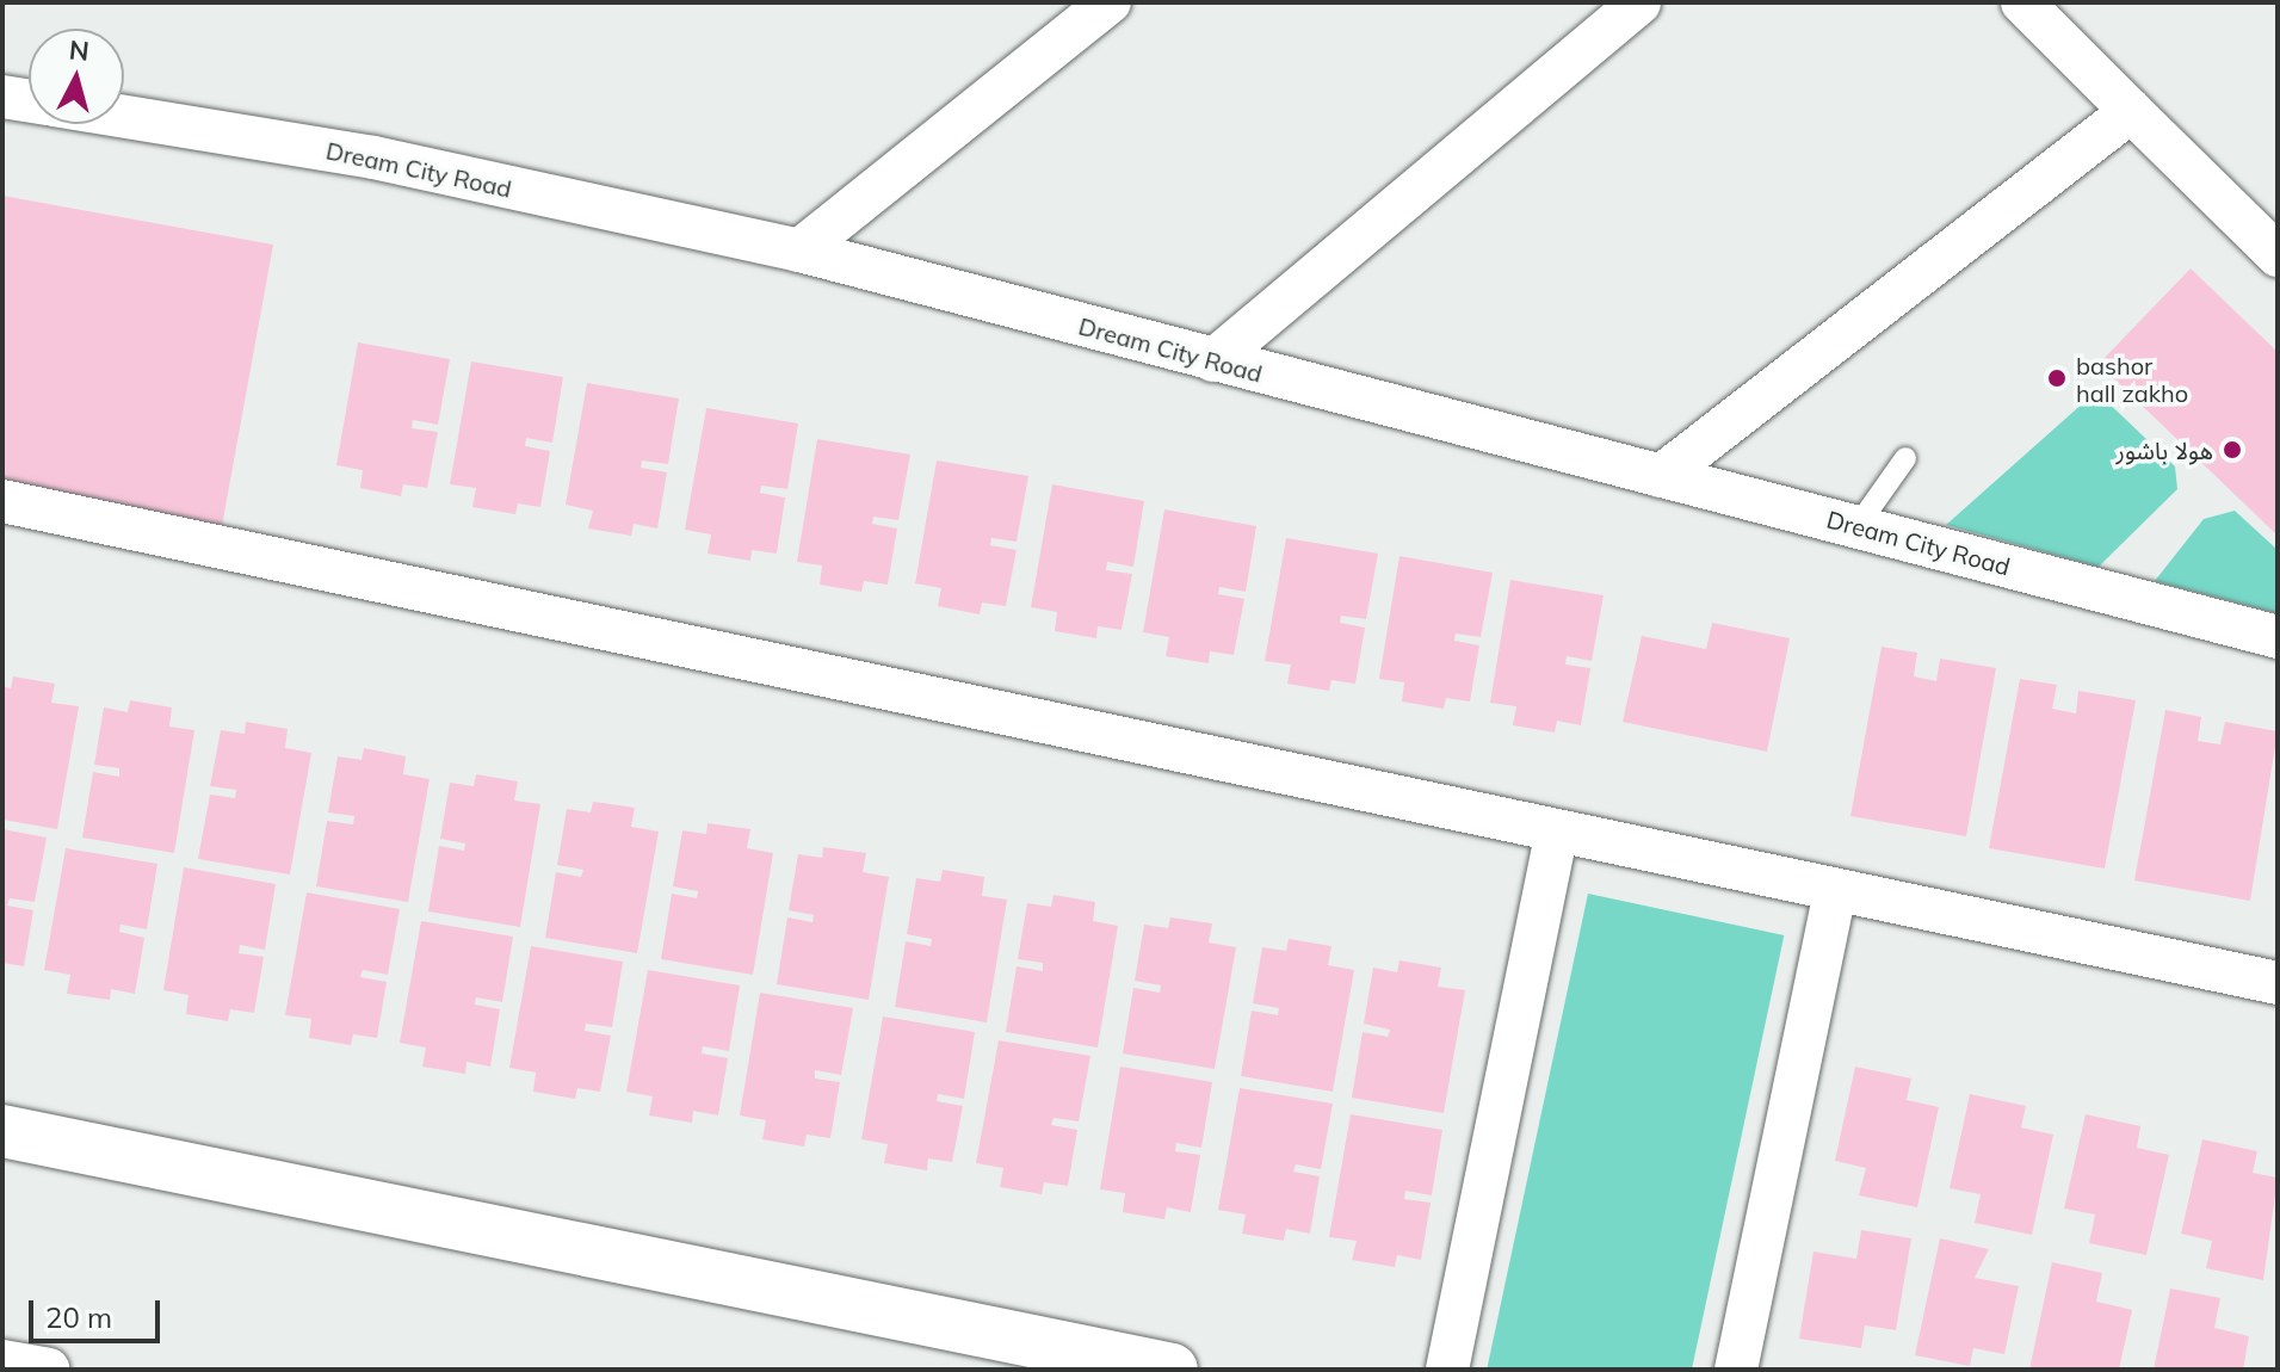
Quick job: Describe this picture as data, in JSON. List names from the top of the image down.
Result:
{
  "streets": {
    "street": ["Dream City Road"]
  },
  "places": ["bashor hall zakho", "هولا باشور"],
  "scale_bar": "20 m",
  "north": "top"
}
